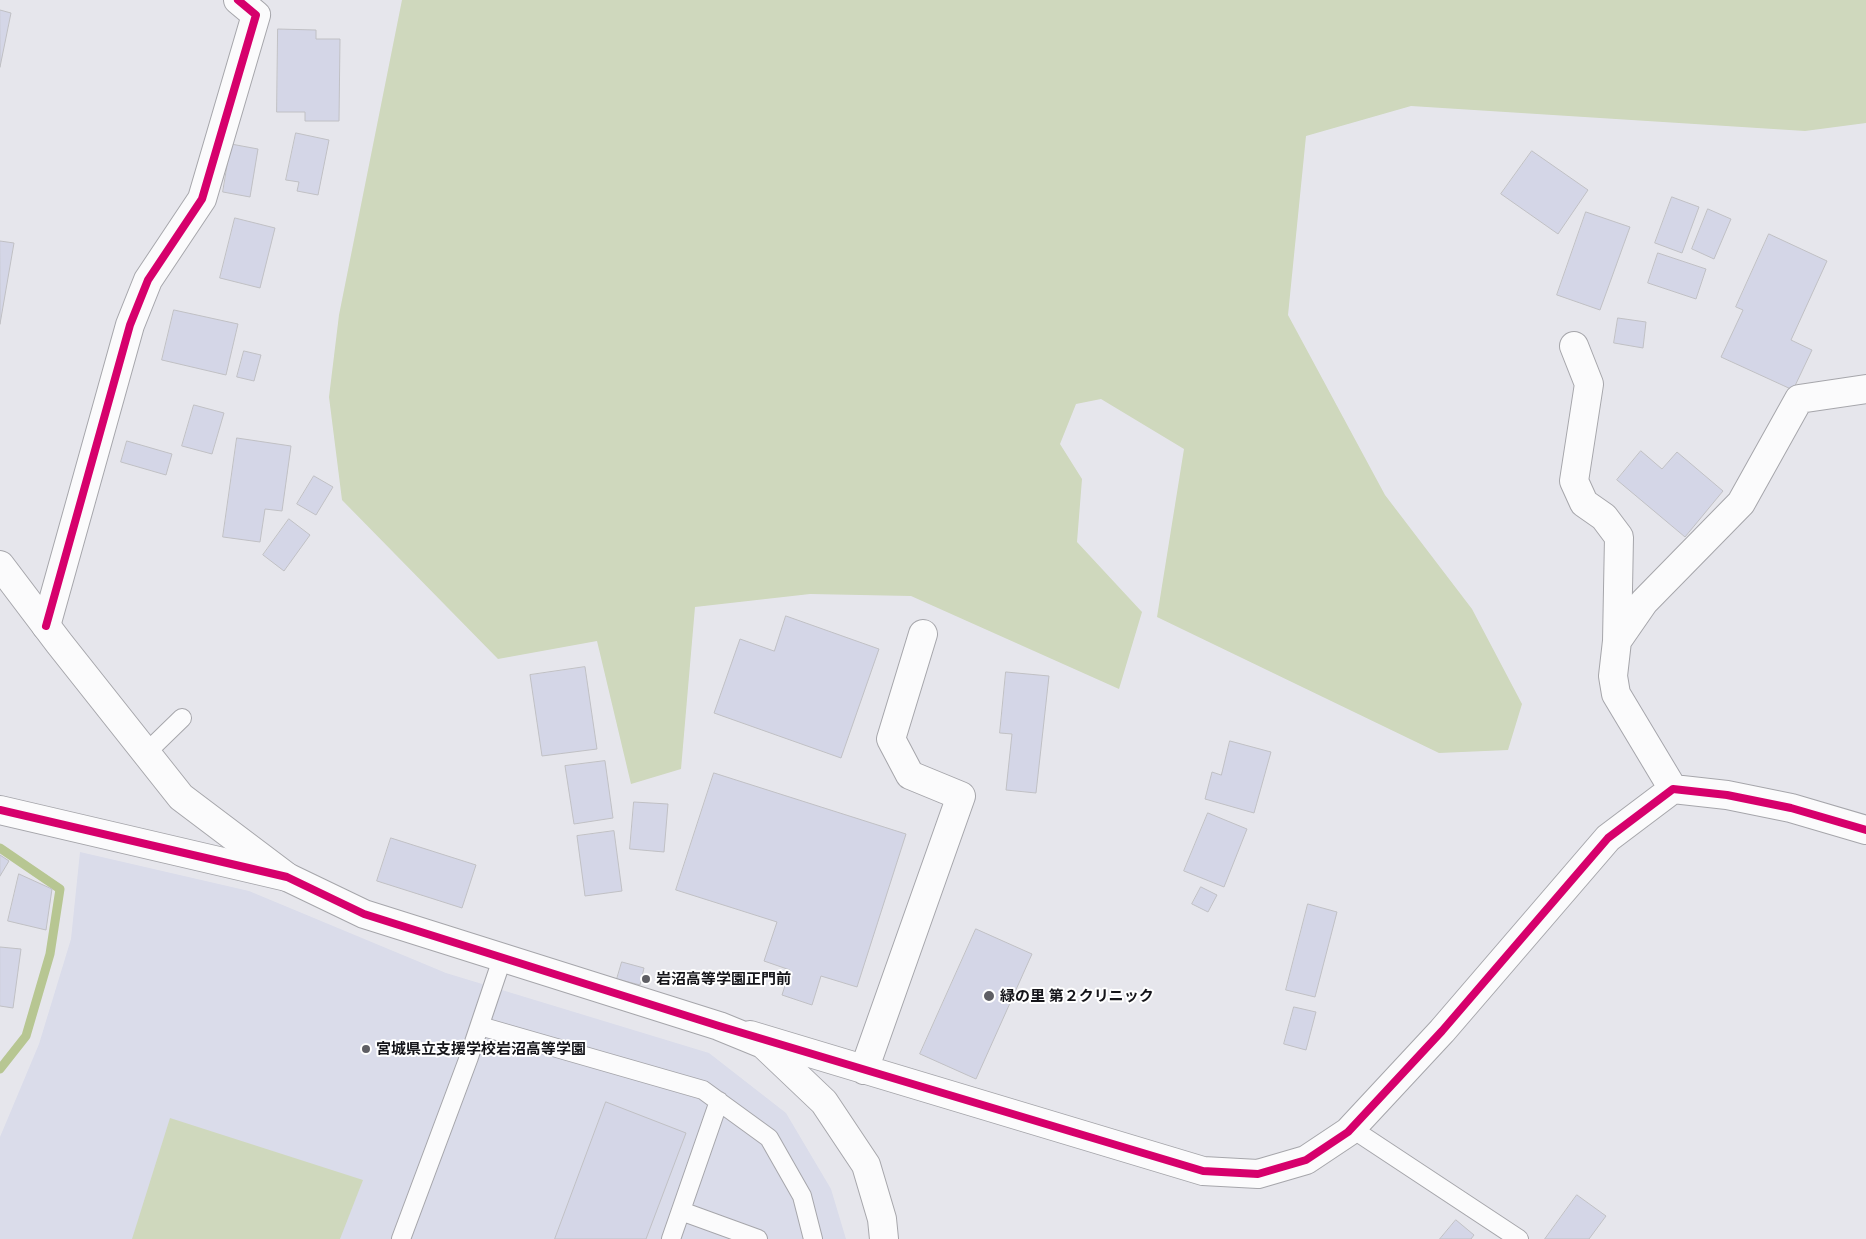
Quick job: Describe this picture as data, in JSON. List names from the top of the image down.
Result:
{
  "places": ["岩沼高等学園正門前", "緑の里 第２クリニック", "宮城県立支援学校岩沼高等学園"]
}
